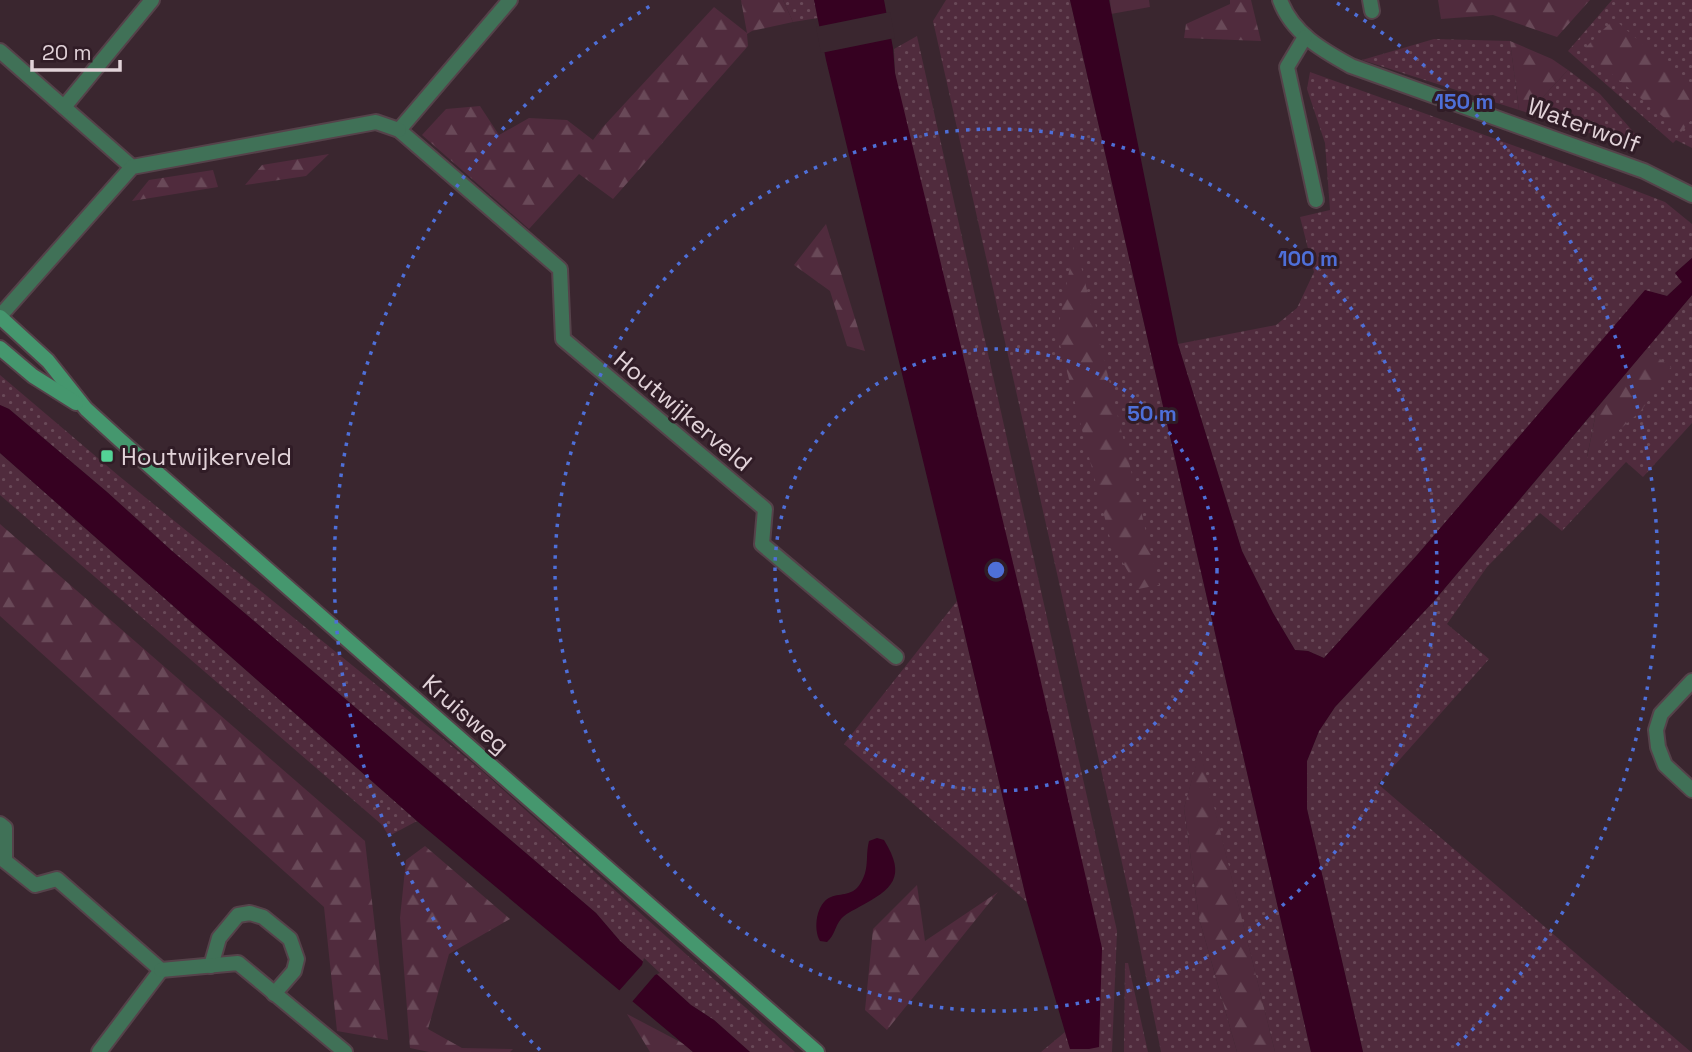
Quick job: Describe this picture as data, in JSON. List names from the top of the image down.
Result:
{
  "streets": {
    "street": ["Waterwolf", "Houtwijkerveld", "Kruisweg"]
  },
  "places": {
    "transit": ["Houtwijkerveld"]
  },
  "scale_bar": "20 m",
  "rings": ["150 m", "100 m", "50 m"]
}
